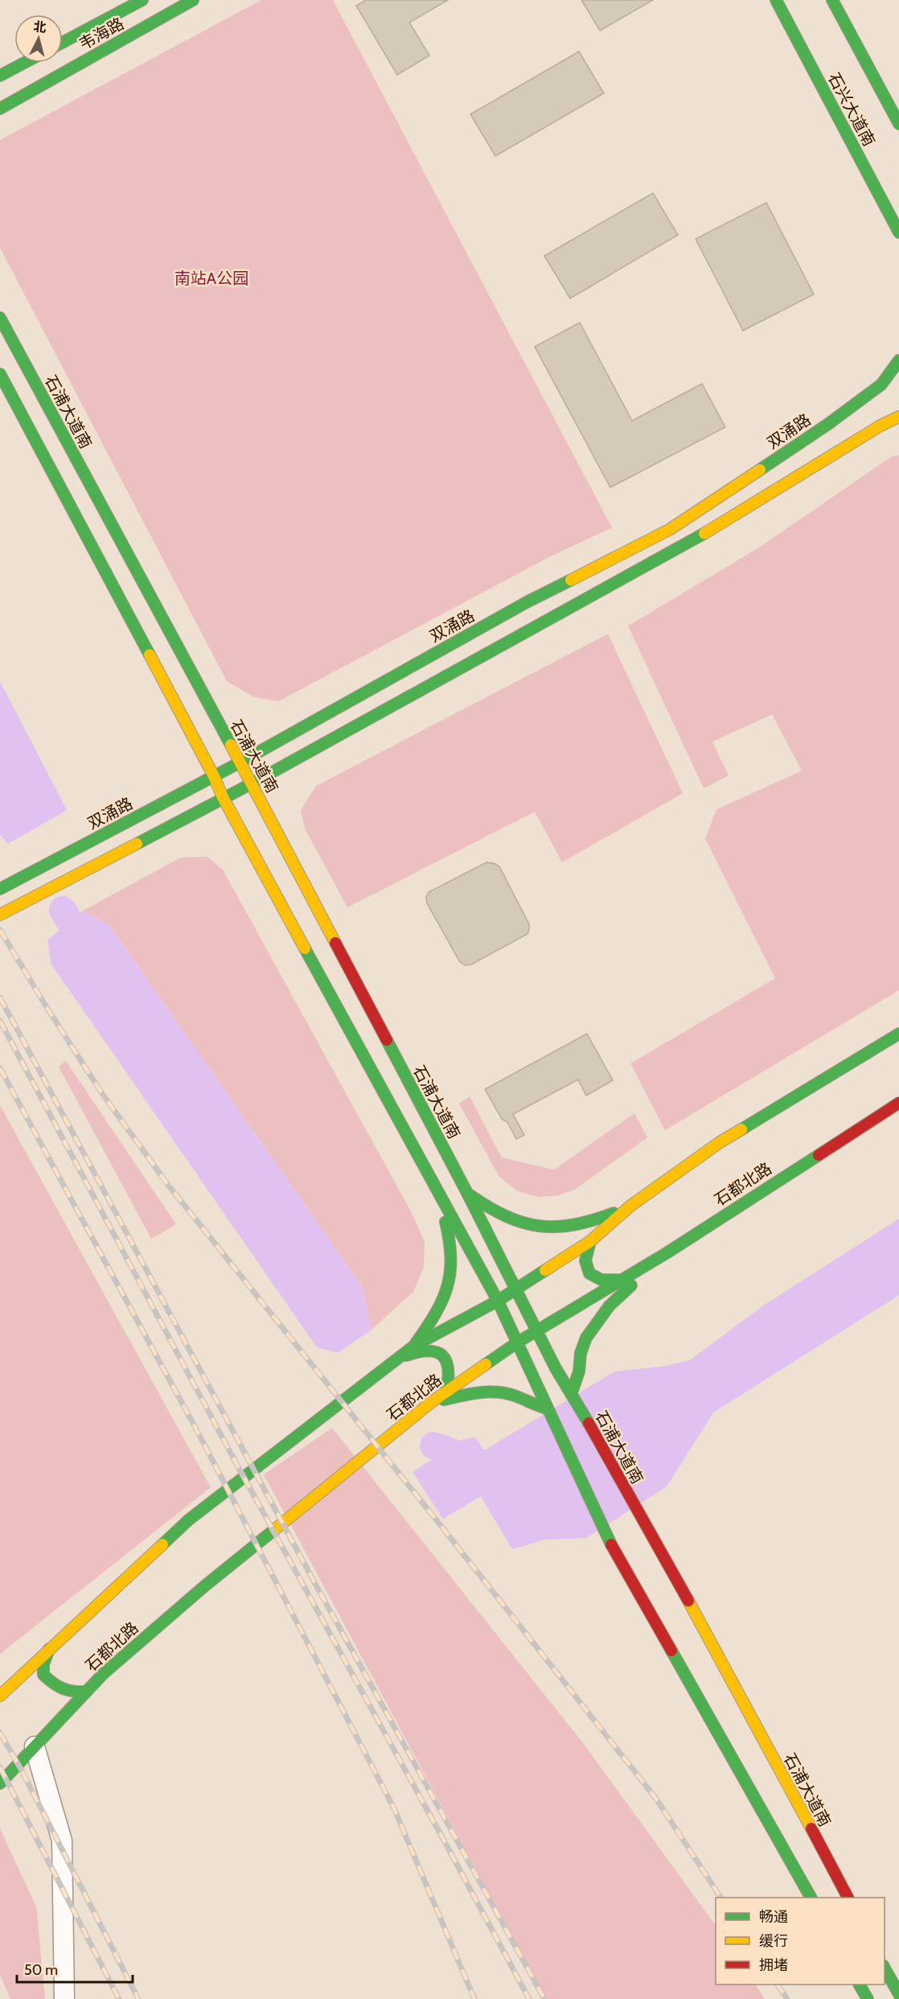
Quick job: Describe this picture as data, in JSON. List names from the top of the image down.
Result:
{
  "streets": {
    "main road": [
      "韦海路",
      "石兴大道南",
      "石浦大道南",
      "双涌路",
      "石都北路"
    ]
  },
  "crossings": [
    ["石浦大道南", "双涌路"],
    ["石浦大道南", "石都北路"]
  ],
  "parks": ["南站A公园"],
  "legend": ["畅通", "缓行", "拥堵"],
  "scale_bar": "50 m",
  "north": "top"
}
